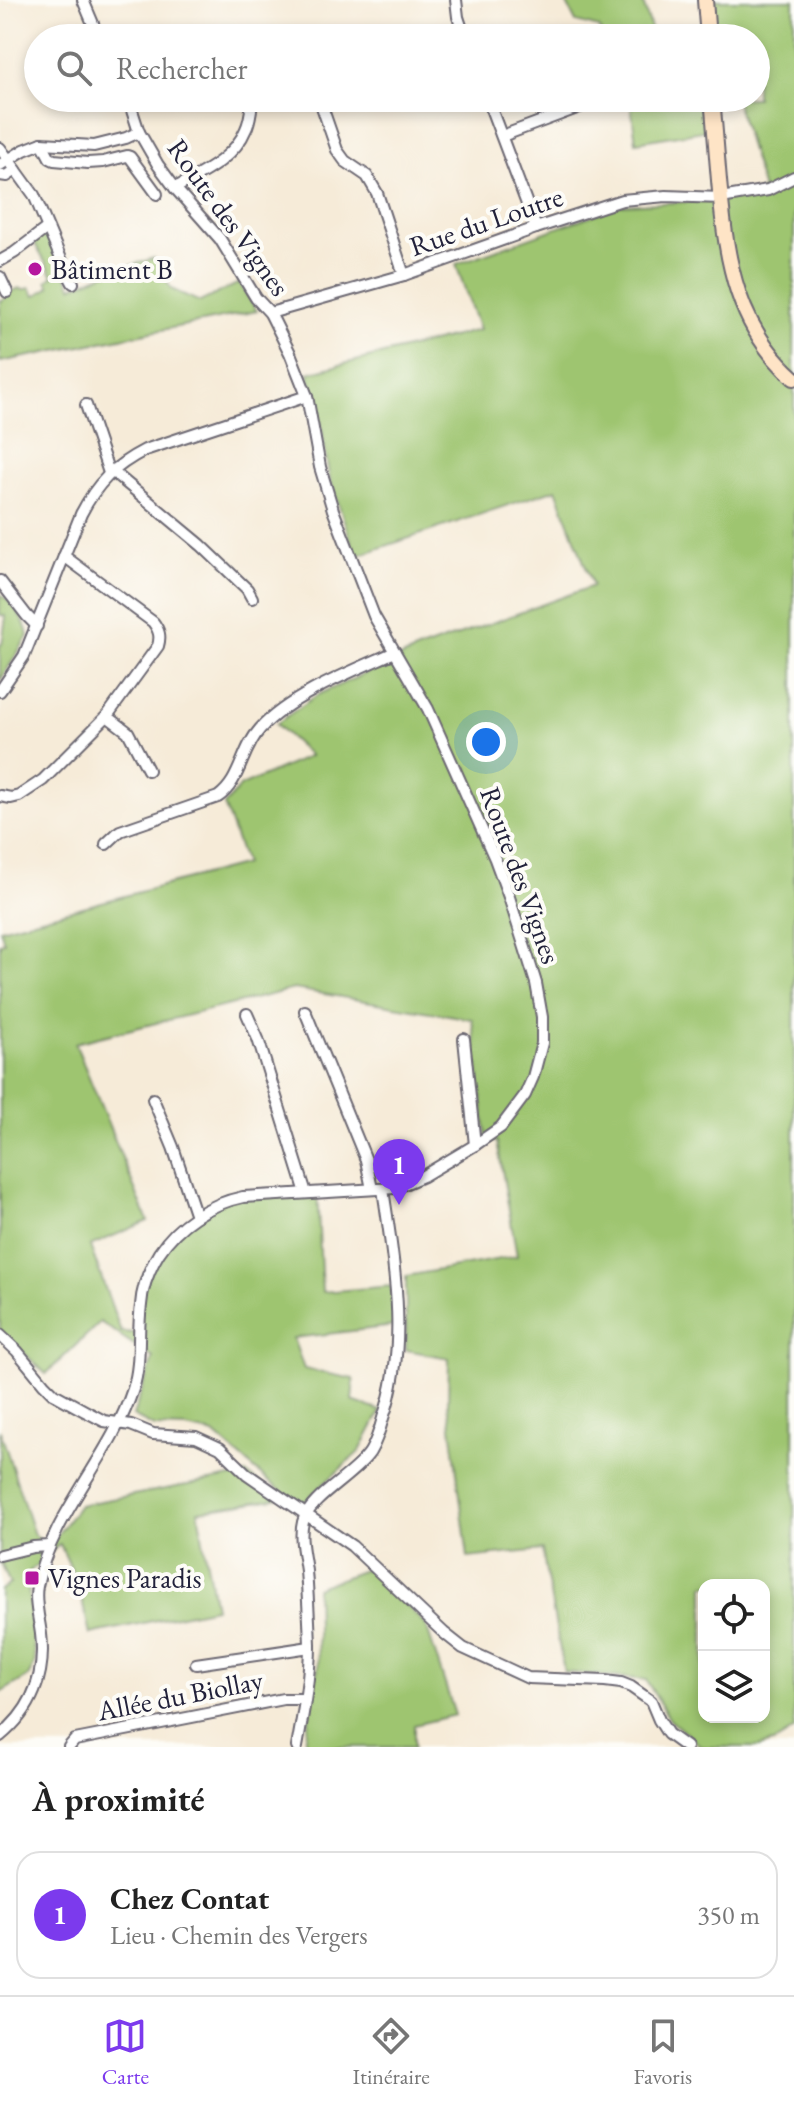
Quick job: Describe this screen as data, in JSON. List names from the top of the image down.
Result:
{
  "streets": {
    "street": ["Route des Vignes", "Rue du Loutre", "Allée du Biollay"]
  },
  "crossings": [
    ["Route des Vignes", "Rue du Loutre"]
  ],
  "places": {
    "other": ["Bâtiment B"],
    "transit": ["Vignes Paradis"]
  },
  "page": {
    "search": "Rechercher",
    "pins": "1",
    "heading": "À proximité",
    "list": [
      {
        "mark": "1",
        "name": "Chez Contat",
        "note": "Lieu · Chemin des Vergers",
        "value": "350 m"
      }
    ],
    "nav": ["Carte", "Itinéraire", "Favoris"]
  }
}
